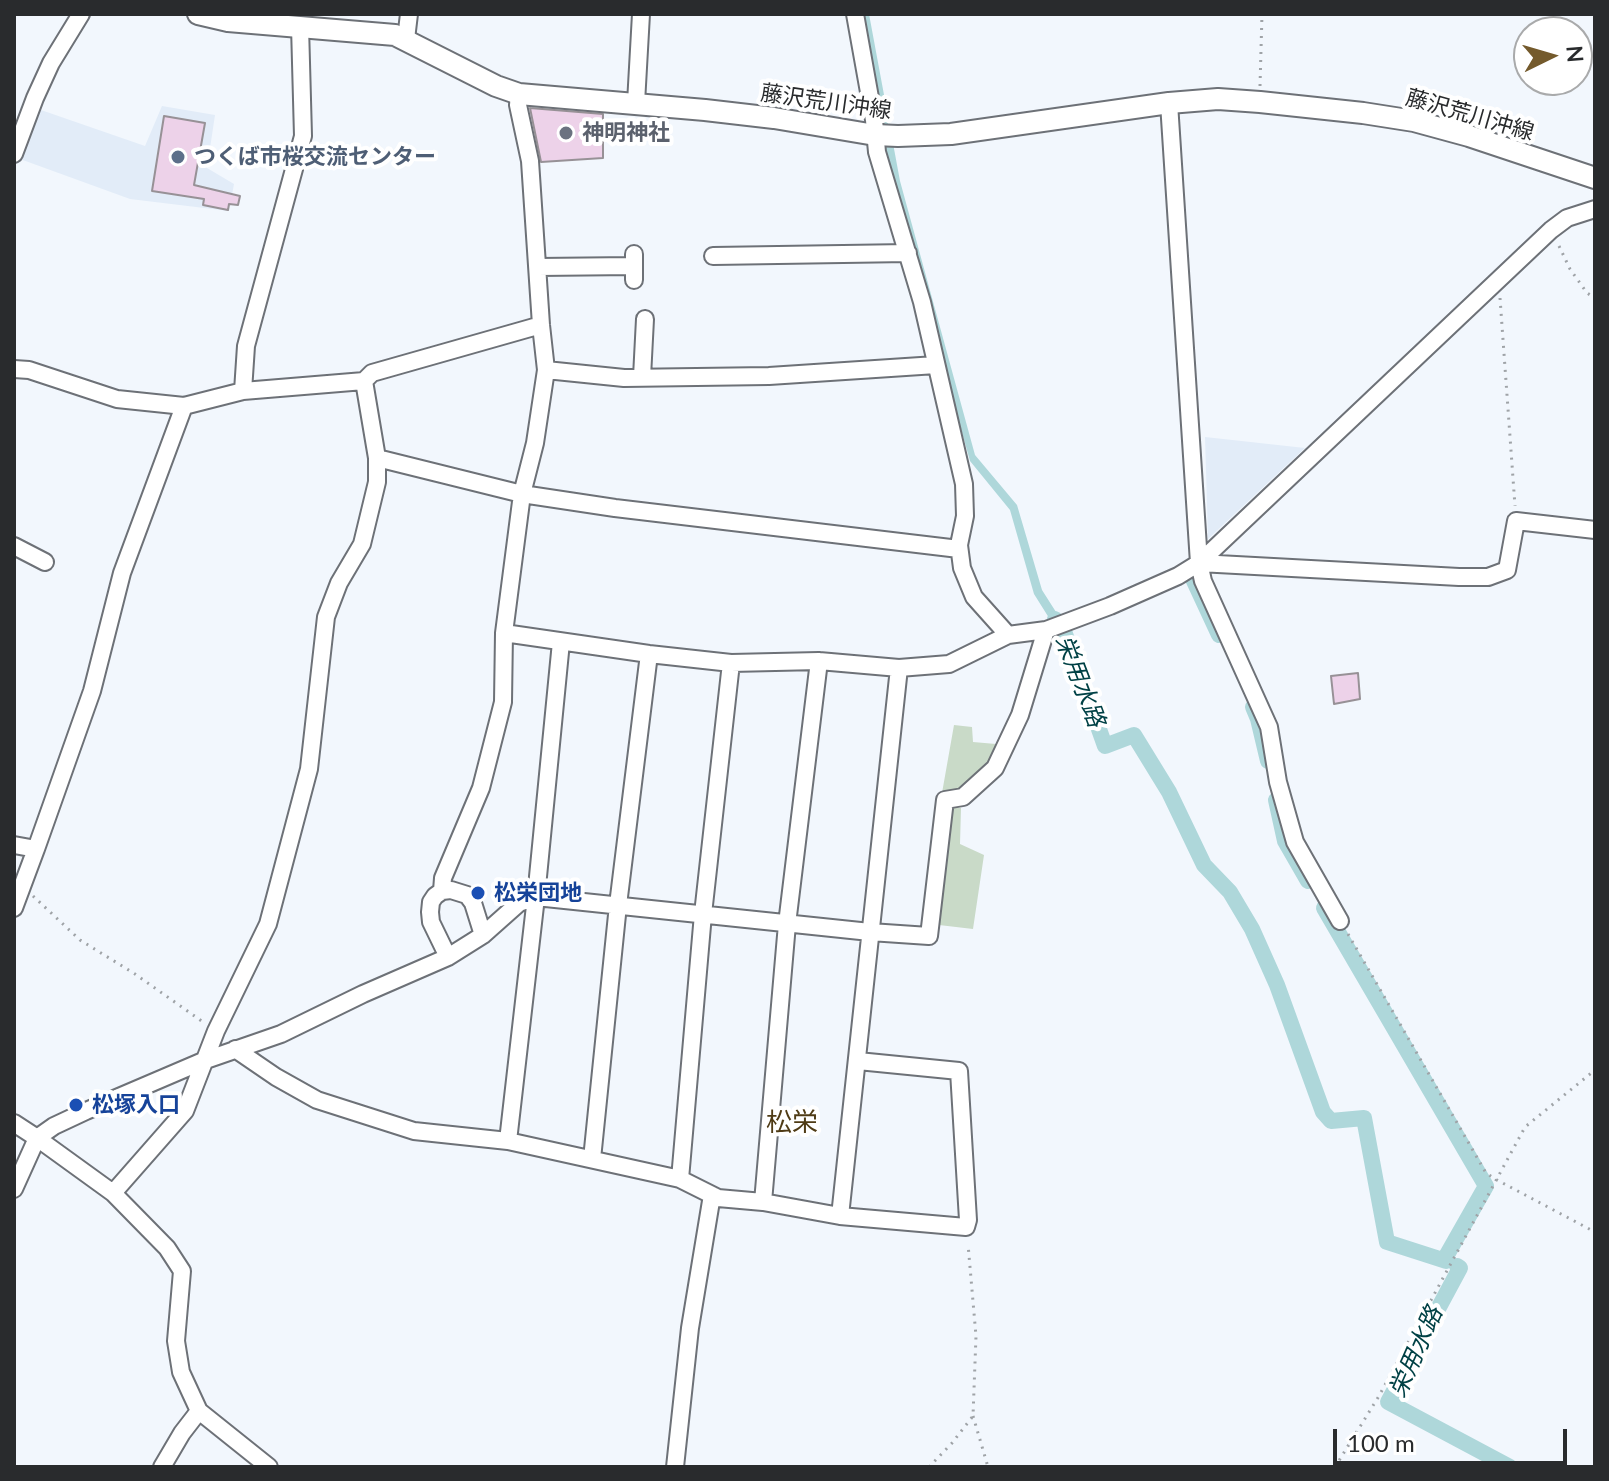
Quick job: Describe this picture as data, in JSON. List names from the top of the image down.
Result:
{
  "streets": {
    "main road": ["藤沢荒川沖線"]
  },
  "districts": ["松栄"],
  "water": ["栄用水路"],
  "places": [
    "神明神社",
    "つくば市桜交流センター",
    "松栄団地",
    "松塚入口"
  ],
  "scale_bar": "100 m",
  "north": "right"
}
